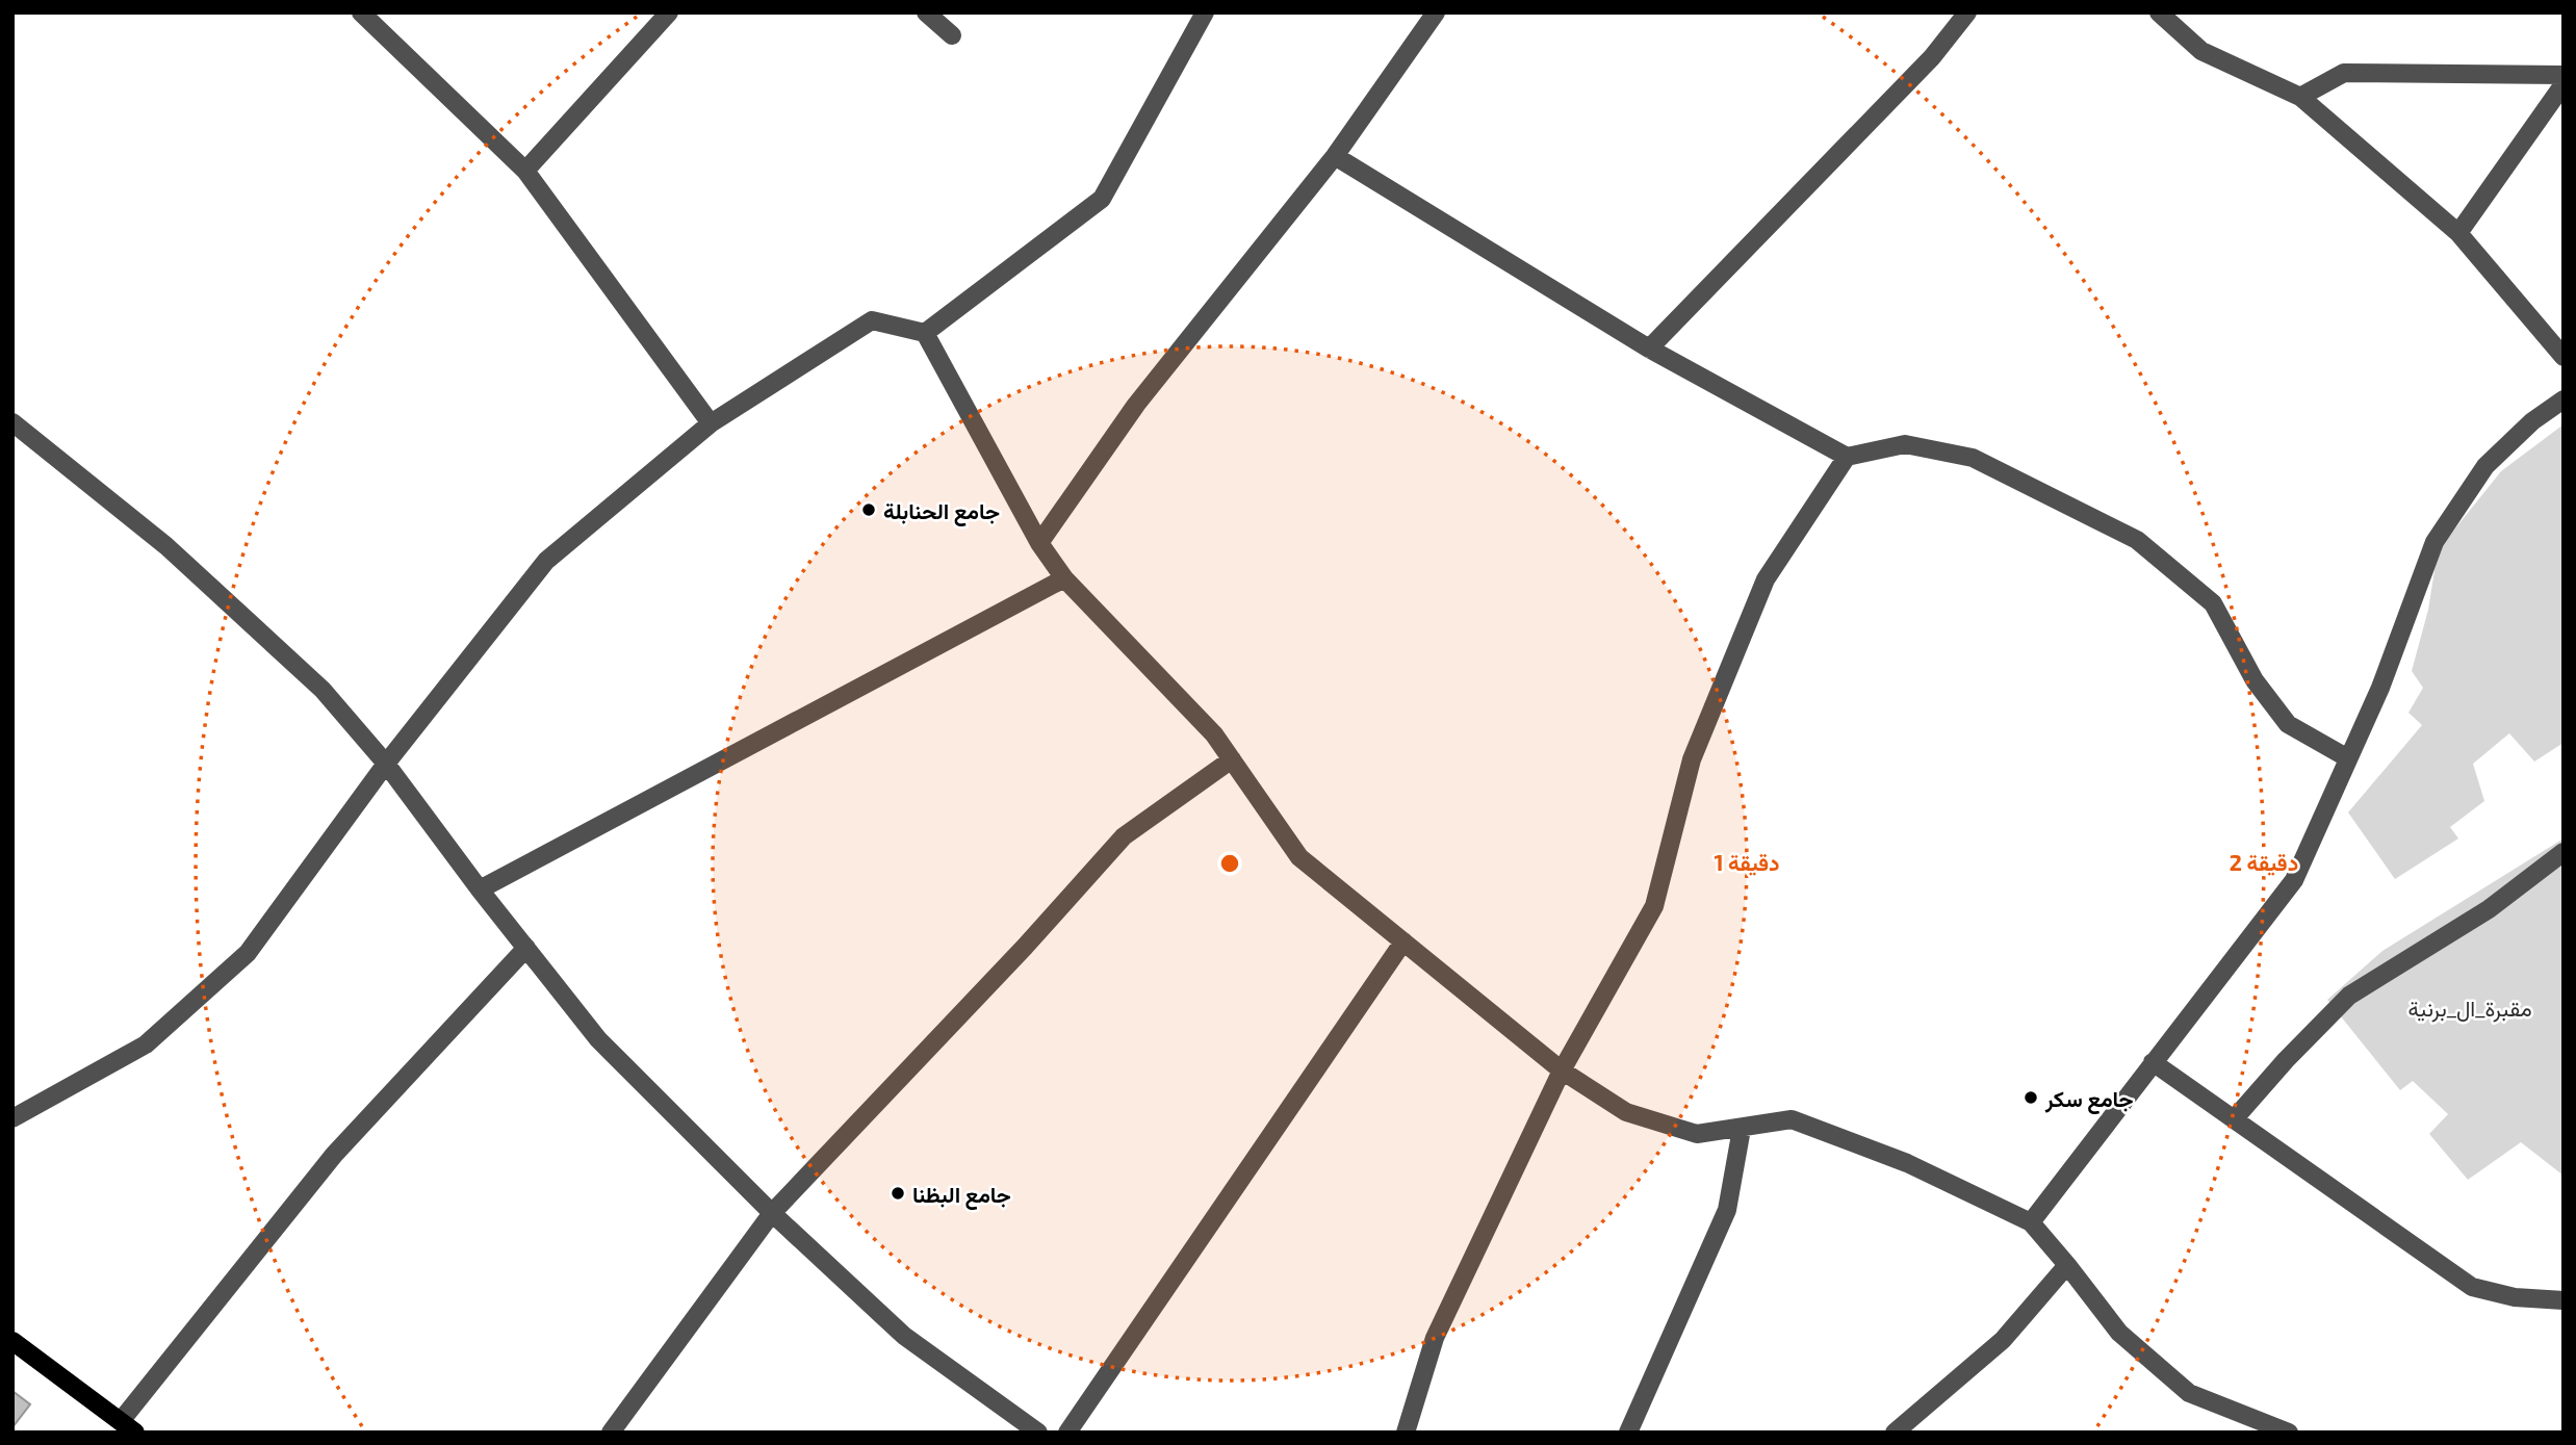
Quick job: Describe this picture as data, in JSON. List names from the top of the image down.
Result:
{
  "parks": ["مقبرة_ال_برنية"],
  "places": ["جامع الحنابلة", "جامع سكر", "جامع البظنا"],
  "rings": ["1 دقيقة", "2 دقيقة"]
}
